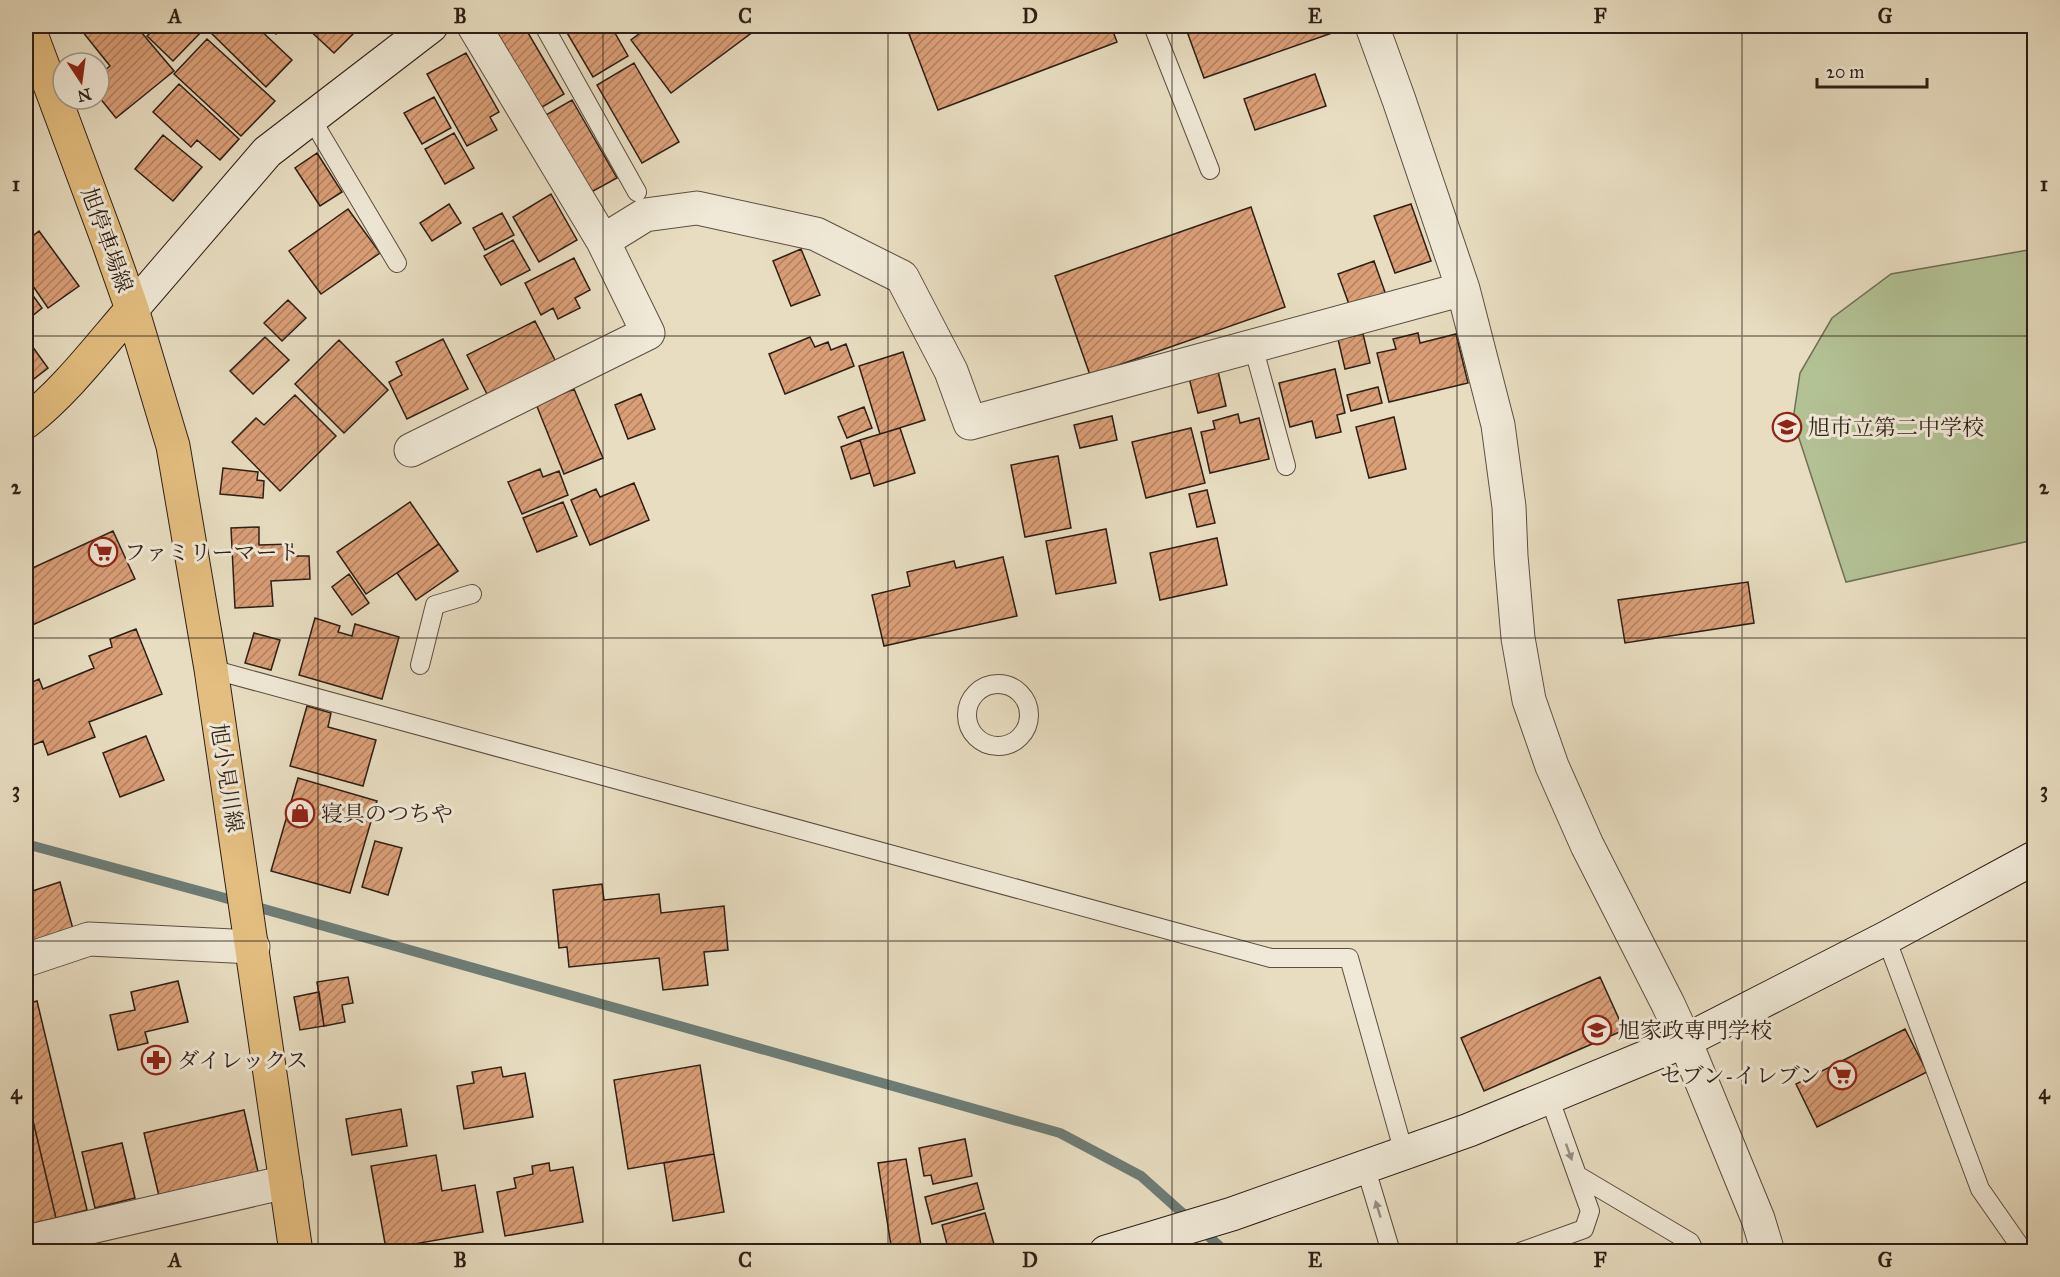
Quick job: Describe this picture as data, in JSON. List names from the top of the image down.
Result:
{
  "streets": {
    "main road": ["旭停車場線", "旭小見川線"]
  },
  "crossings": [
    ["旭停車場線", "旭小見川線"]
  ],
  "places": {
    "school or university": ["旭市立第二中学校", "旭家政専門学校"],
    "supermarket": ["ファミリーマート", "セブン-イレブン"],
    "shop": ["寝具のつちや"],
    "pharmacy": ["ダイレックス"]
  },
  "scale_bar": "20 m",
  "north": "bottom",
  "grid": {
    "columns": [
      "A",
      "B",
      "C",
      "D",
      "E",
      "F",
      "G"
    ],
    "rows": [
      "1",
      "2",
      "3",
      "4"
    ]
  }
}
